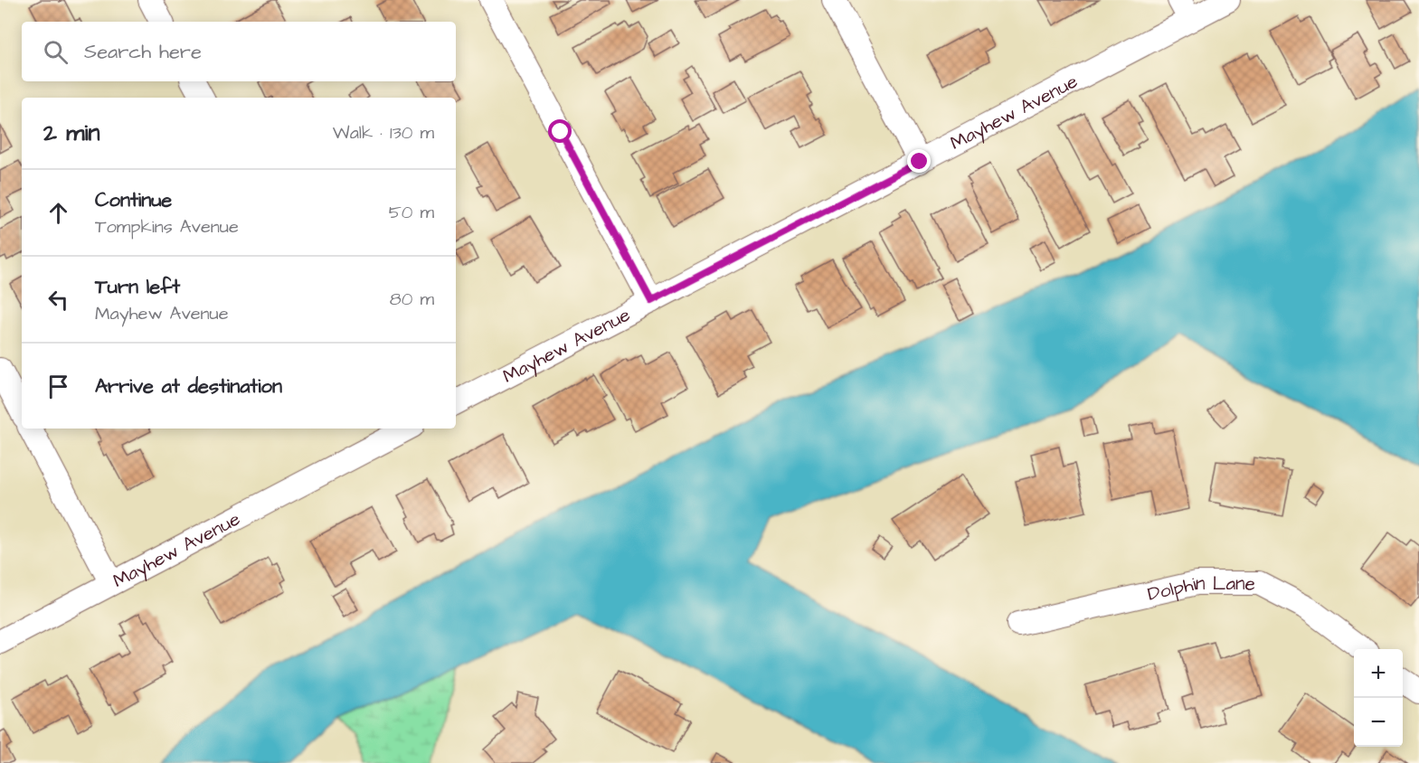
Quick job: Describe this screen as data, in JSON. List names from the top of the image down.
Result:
{
  "streets": {
    "street": ["Mayhew Avenue", "Dolphin Lane"]
  },
  "page": {
    "search": "Search here",
    "heading": ["2 min", "Walk · 130 m"],
    "list": [
      ["Continue", "Tompkins Avenue", "50 m"],
      ["Turn left", "Mayhew Avenue", "80 m"],
      "Arrive at destination"
    ],
    "map_buttons": ["+", "−"]
  }
}
